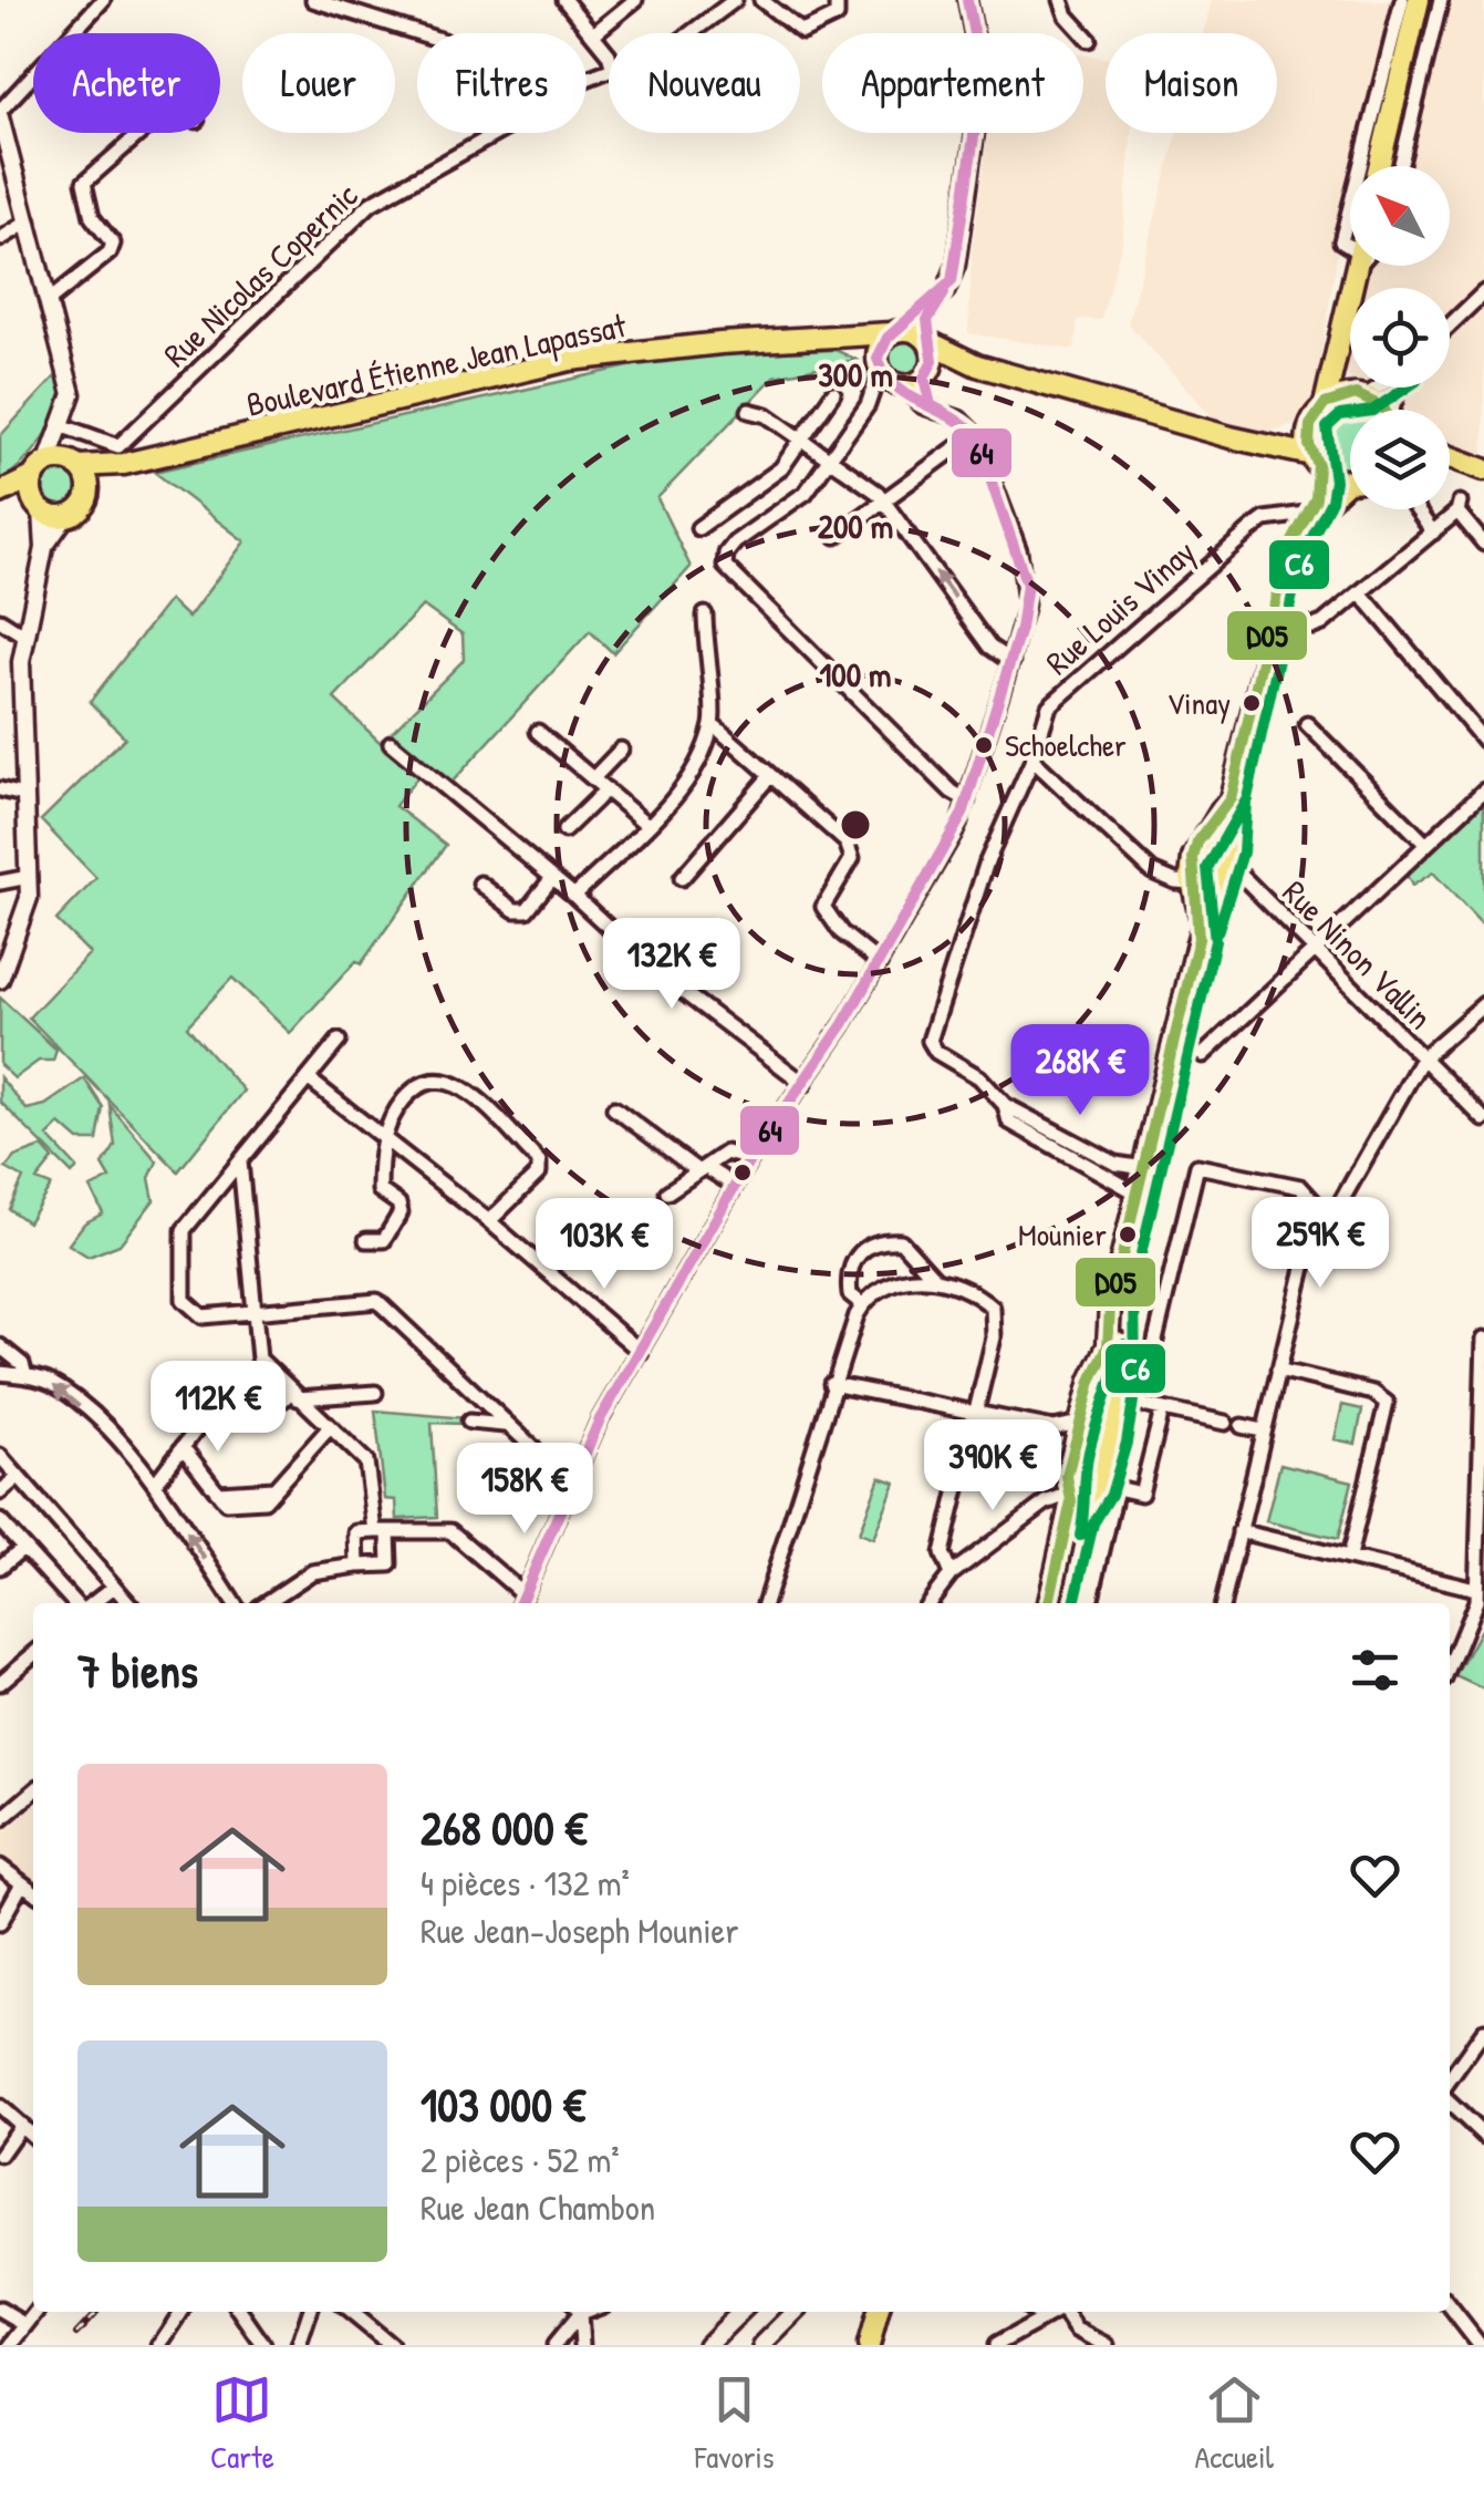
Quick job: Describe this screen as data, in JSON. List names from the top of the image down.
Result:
{
  "streets": {
    "main road": ["Boulevard Étienne Jean Lapassat"],
    "street": ["Rue Nicolas Copernic", "Rue Louis Vinay", "Rue Ninon Vallin"]
  },
  "places": ["Vinay", "Schoelcher", "Mounier"],
  "lines": ["transit line 64", "transit line C6", "transit line D05"],
  "north": "top left",
  "page": {
    "chip": [
      "Acheter",
      "Louer",
      "Filtres",
      "Nouveau",
      "Appartement",
      "Maison"
    ],
    "price": [
      "132K €",
      "268K €",
      "259K €",
      "103K €",
      "112K €",
      "390K €",
      "158K €"
    ],
    "heading": "7 biens",
    "list": [
      {
        "name": "268 000 €",
        "note": "4 pièces · 132 m² · Rue Jean-Joseph Mounier"
      },
      {
        "name": "103 000 €",
        "note": "2 pièces · 52 m² · Rue Jean Chambon"
      }
    ],
    "tabs": ["Carte", "Favoris", "Accueil"]
  },
  "rings": ["300 m", "200 m", "100 m"]
}
